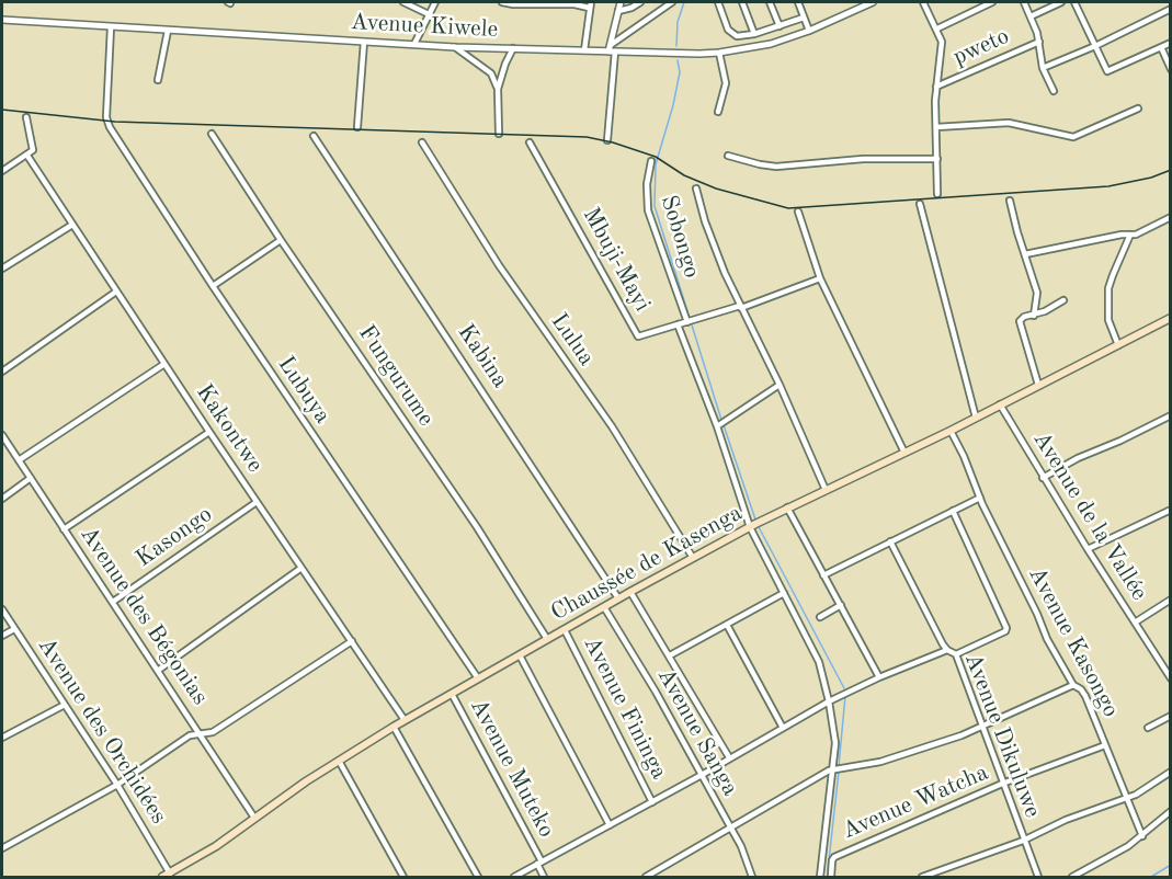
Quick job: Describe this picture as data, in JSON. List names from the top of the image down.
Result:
{
  "streets": {
    "main road": ["Chaussée de Kasenga"],
    "street": [
      "Avenue Kiwele",
      "pweto",
      "Sobongo",
      "Mbuji-Mayi",
      "Lulua",
      "Kabina",
      "Fungurume",
      "Lubuya",
      "Kakontwe",
      "Avenue de la Vallée",
      "Kasongo",
      "Avenue des Bégonias",
      "Avenue Kasongo",
      "Avenue Fininga",
      "Avenue des Orchidées",
      "Avenue Sanga",
      "Avenue Dikuluwe",
      "Avenue Muteko",
      "Avenue Watcha"
    ]
  },
  "crossings": [
    ["Avenue Kiwele", "Lubuya"],
    ["Sobongo", "Mbuji-Mayi"],
    ["Lulua", "Chaussée de Kasenga"],
    ["Kabina", "Chaussée de Kasenga"],
    ["Fungurume", "Chaussée de Kasenga"],
    ["Lubuya", "Chaussée de Kasenga"],
    ["Kakontwe", "Kasongo"],
    ["Kakontwe", "Chaussée de Kasenga"],
    ["Avenue de la Vallée", "Chaussée de Kasenga"],
    ["Kasongo", "Avenue des Bégonias"],
    ["Chaussée de Kasenga", "Avenue des Bégonias"],
    ["Chaussée de Kasenga", "Avenue Kasongo"],
    ["Chaussée de Kasenga", "Avenue Fininga"],
    ["Chaussée de Kasenga", "Avenue des Orchidées"],
    ["Chaussée de Kasenga", "Avenue Sanga"],
    ["Chaussée de Kasenga", "Avenue Muteko"],
    ["Avenue Kasongo", "Avenue Watcha"],
    ["Avenue Dikuluwe", "Avenue Watcha"]
  ]
}
